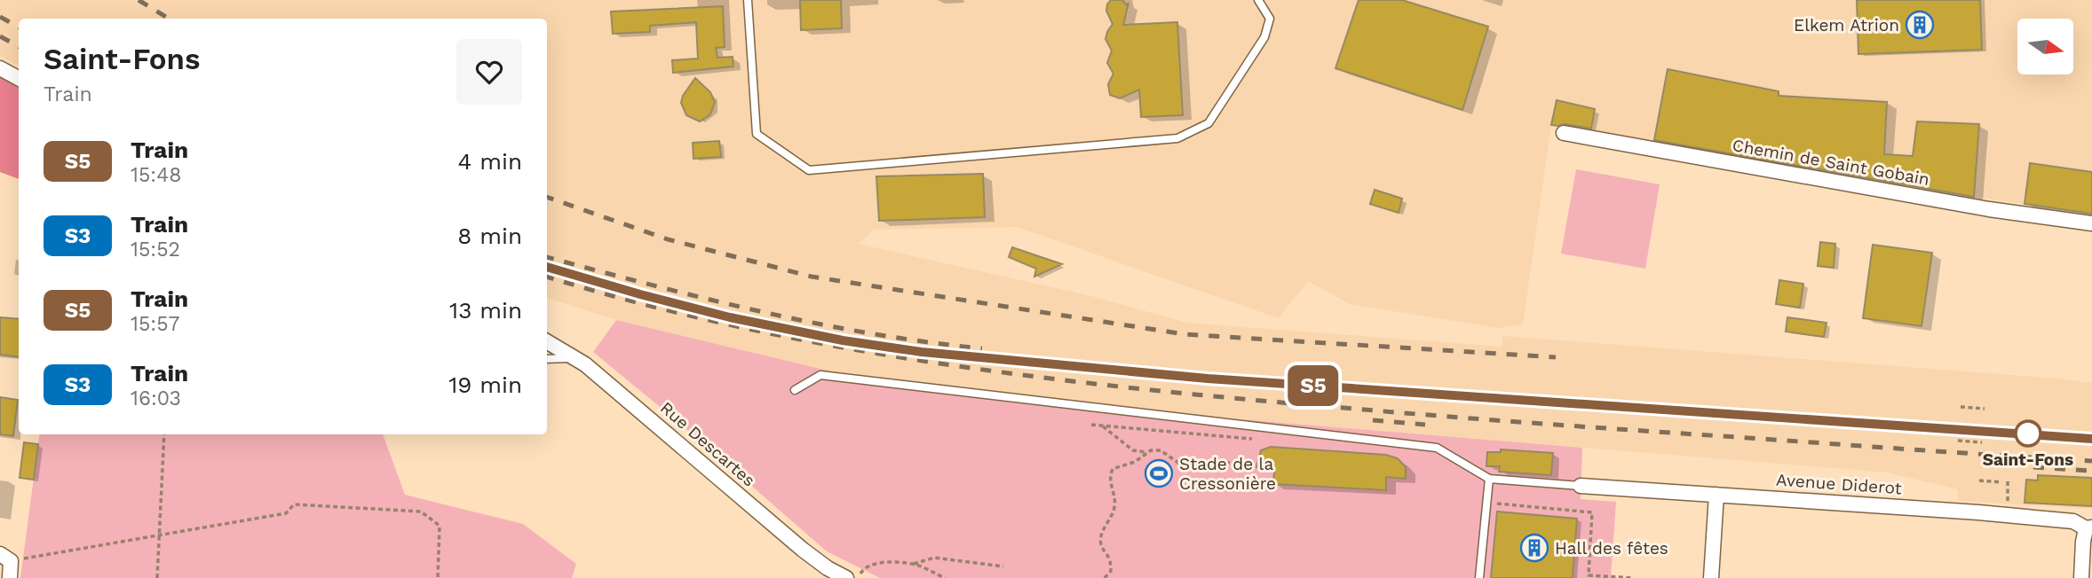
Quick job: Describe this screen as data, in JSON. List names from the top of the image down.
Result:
{
  "streets": {
    "street": ["Chemin de Saint Gobain", "Rue Descartes", "Avenue Diderot"]
  },
  "places": {
    "building": ["Elkem Atrion", "Hall des fêtes"],
    "other": ["Saint-Fons"],
    "sports": ["Stade de la Cressonière"]
  },
  "north": "right",
  "page": {
    "on_map": "S5",
    "heading": ["Saint-Fons", "Train"],
    "list": [
      {
        "mark": "S5",
        "name": "Train",
        "note": "15:48",
        "value": "4 min"
      },
      {
        "mark": "S3",
        "name": "Train",
        "note": "15:52",
        "value": "8 min"
      },
      {
        "mark": "S5",
        "name": "Train",
        "note": "15:57",
        "value": "13 min"
      },
      {
        "mark": "S3",
        "name": "Train",
        "note": "16:03",
        "value": "19 min"
      }
    ]
  }
}
